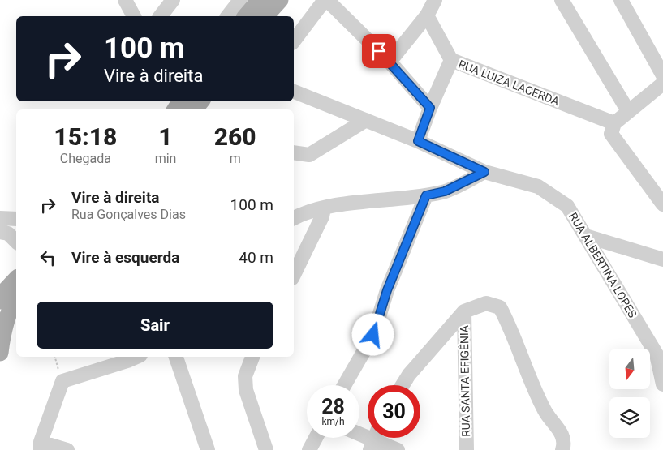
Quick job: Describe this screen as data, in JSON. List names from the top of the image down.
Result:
{
  "streets": {
    "street": ["RUA LUIZA LACERDA", "RUA ALBERTINA LOPES", "RUA SANTA EFIGÊNIA"]
  },
  "north": "bottom",
  "page": {
    "turn": ["100 m", "Vire à direita"],
    "eta": [
      "15:18",
      "Chegada",
      "1",
      "min",
      "260",
      "m"
    ],
    "list": [
      {
        "name": "Vire à direita",
        "note": "Rua Gonçalves Dias",
        "value": "100 m"
      },
      {
        "name": "Vire à esquerda",
        "value": "40 m"
      }
    ],
    "buttons": "Sair",
    "speed": "28 km/h",
    "limit": "30"
  }
}
